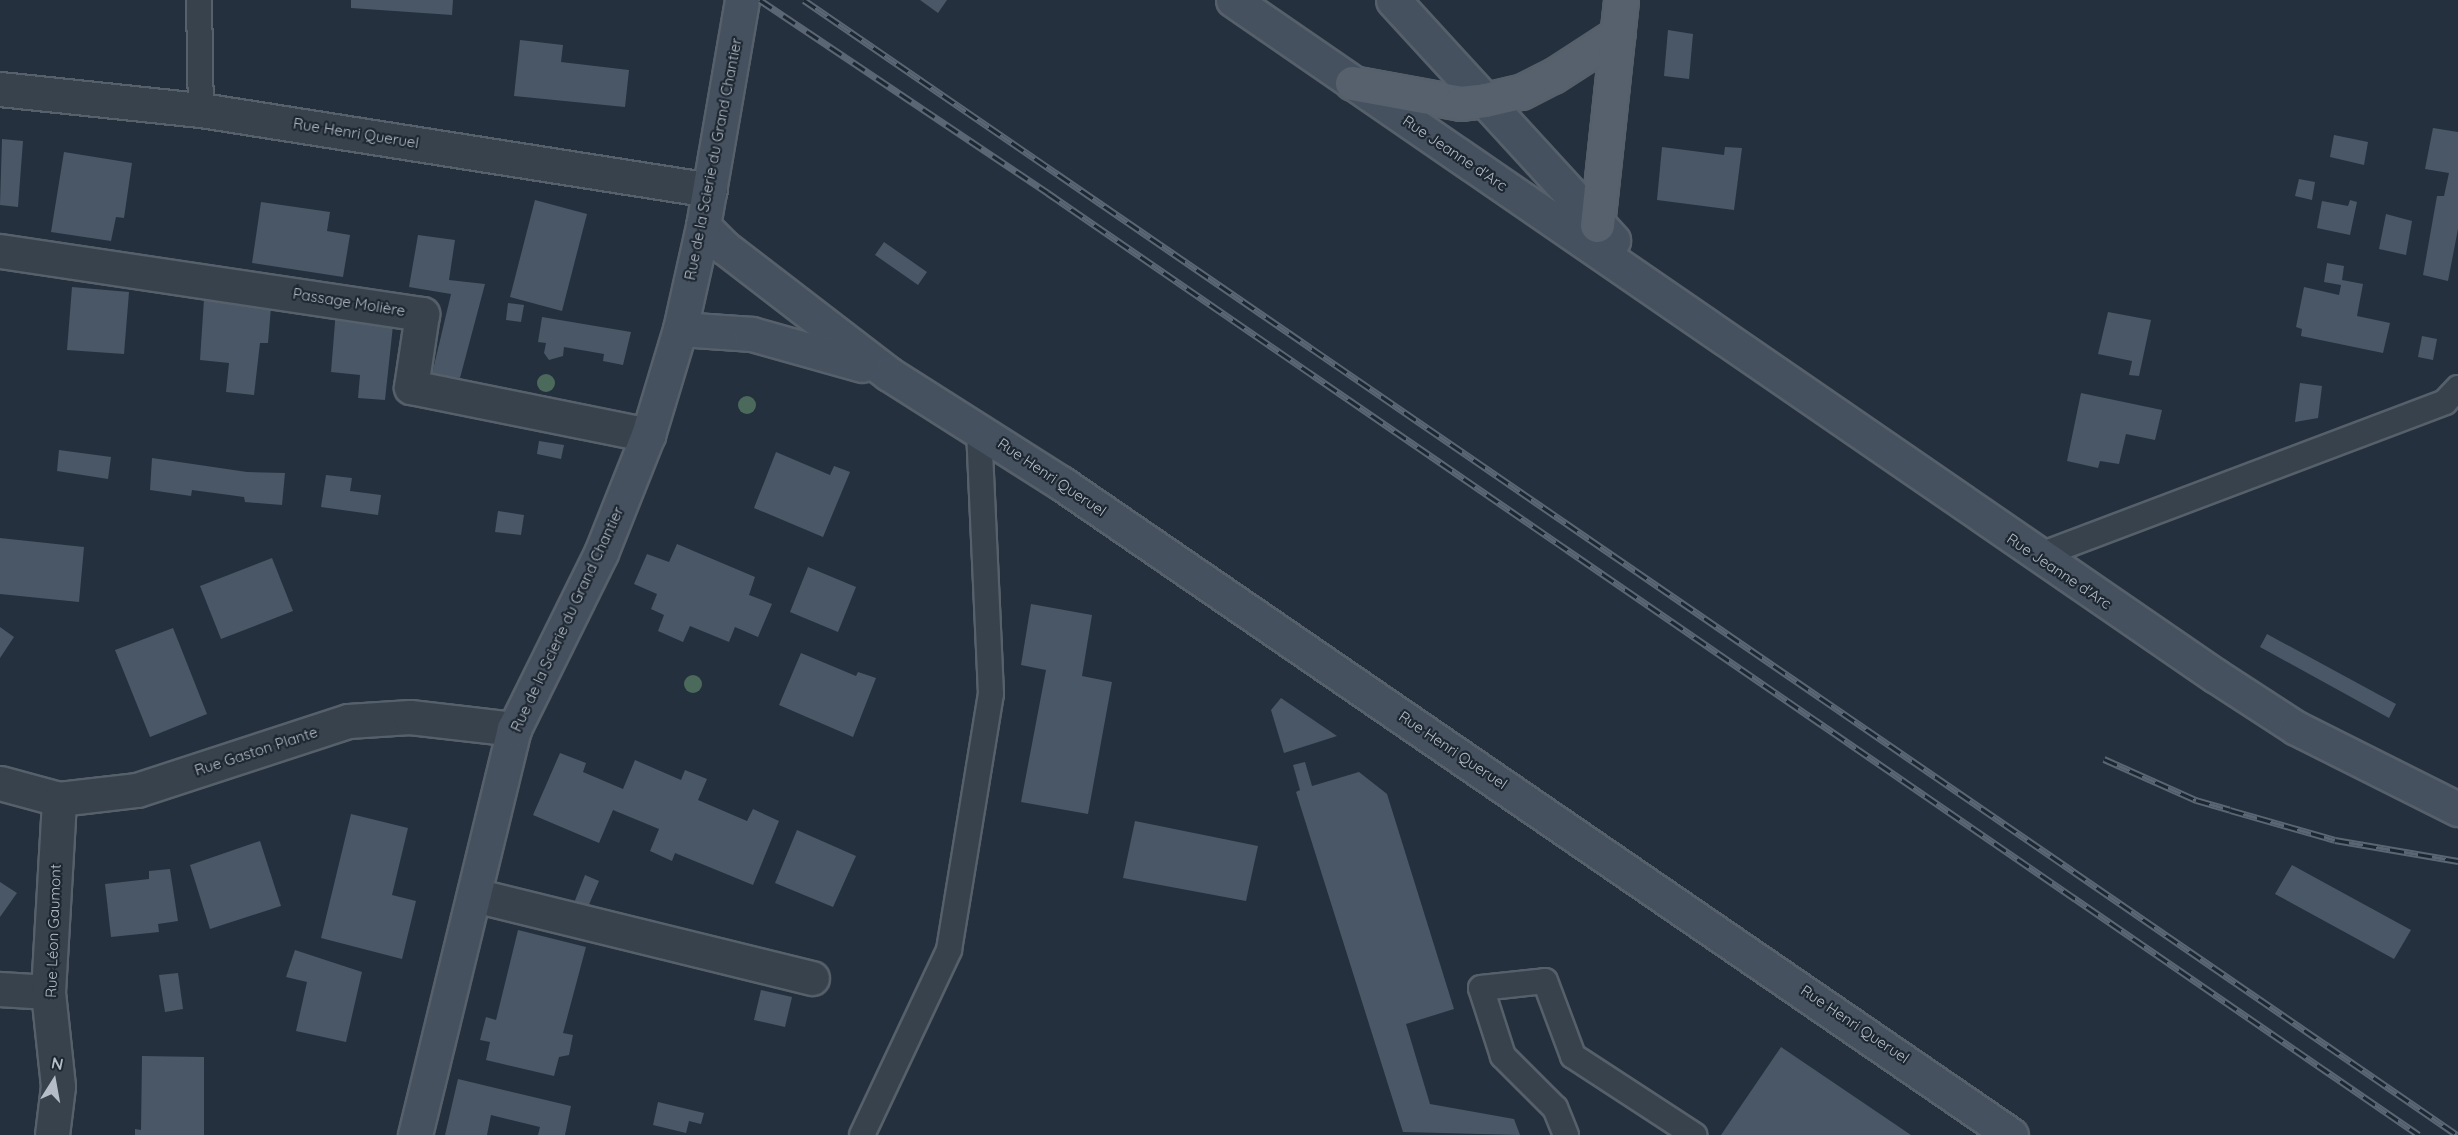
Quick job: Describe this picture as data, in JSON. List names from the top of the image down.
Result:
{
  "streets": {
    "main road": ["Rue Henri Queruel", "Rue Jeanne d'Arc", "Rue de la Scierie du Grand Chantier"],
    "street": ["Passage Molière", "Rue Gaston Plante", "Rue Léon Gaumont"]
  },
  "crossings": [
    ["Rue Henri Queruel", "Rue de la Scierie du Grand Chantier"],
    ["Rue de la Scierie du Grand Chantier", "Passage Molière"],
    ["Rue de la Scierie du Grand Chantier", "Rue Gaston Plante"],
    ["Rue Gaston Plante", "Rue Léon Gaumont"]
  ],
  "north": "top"
}
